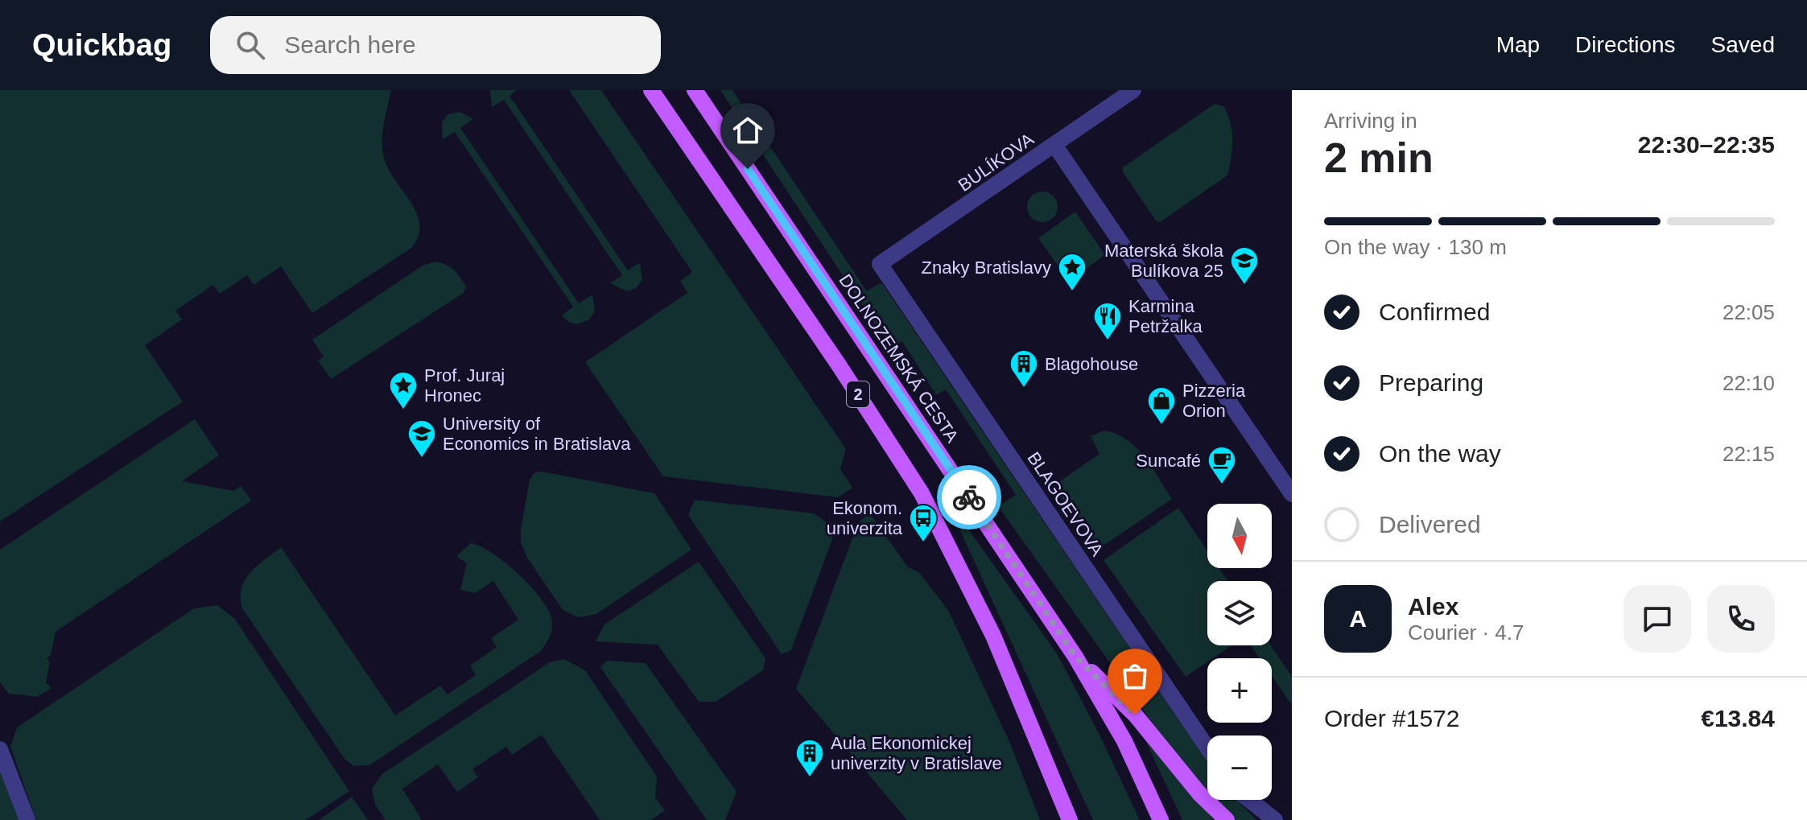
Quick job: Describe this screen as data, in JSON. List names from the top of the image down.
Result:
{
  "streets": {
    "main road": ["DOLNOZEMSKÁ CESTA", "2"],
    "street": ["BULÍKOVA", "BLAGOEVOVA"]
  },
  "crossings": [
    ["BULÍKOVA", "BLAGOEVOVA"]
  ],
  "places": {
    "school or university": ["Materská škola Bulíkova 25", "University of Economics in Bratislava"],
    "place": ["Znaky Bratislavy", "Prof. Juraj Hronec"],
    "restaurant": ["Karmina Petržalka"],
    "building": ["Blagohouse", "Aula Ekonomickej univerzity v Bratislave"],
    "shop": ["Pizzeria Orion"],
    "cafe": ["Suncafé"],
    "bus stop": ["Ekonom. univerzita"]
  },
  "north": "bottom",
  "page": {
    "header": "Quickbag",
    "search": "Search here",
    "nav": ["Map", "Directions", "Saved"],
    "heading": ["2 min", "Arriving in", "22:30–22:35"],
    "panel": [
      "Alex",
      "Courier · 4.7",
      "Order #1572",
      "€13.84"
    ],
    "bar": "On the way · 130 m",
    "list": [
      ["Confirmed", "22:05"],
      ["Preparing", "22:10"],
      ["On the way", "22:15"],
      "Delivered"
    ],
    "map_buttons": ["+", "−"],
    "round": "A"
  }
}
